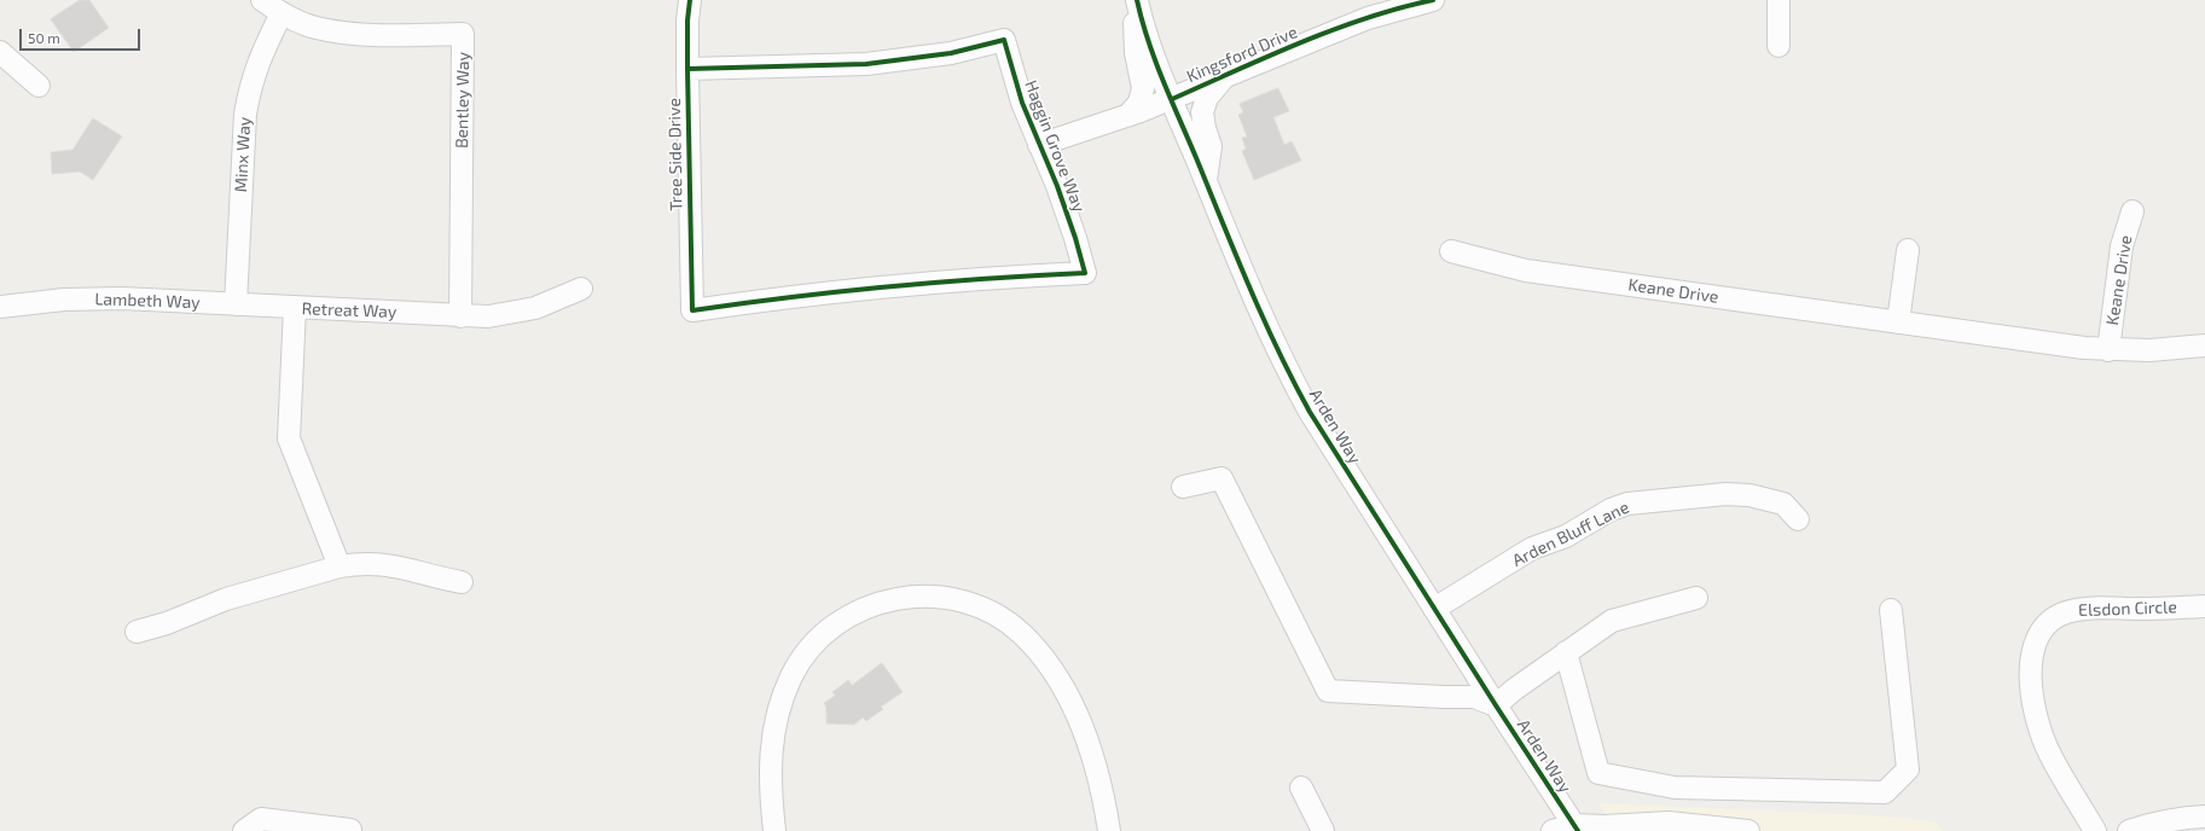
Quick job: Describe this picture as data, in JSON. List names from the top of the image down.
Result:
{
  "streets": {
    "street": [
      "Kingsford Drive",
      "Bentley Way",
      "Haggin Grove Way",
      "Minx Way",
      "Tree Side Drive",
      "Keane Drive",
      "Lambeth Way",
      "Retreat Way",
      "Arden Way",
      "Arden Bluff Lane",
      "Elsdon Circle"
    ]
  },
  "crossings": [
    ["Kingsford Drive", "Haggin Grove Way"],
    ["Kingsford Drive", "Arden Way"],
    ["Bentley Way", "Minx Way"],
    ["Bentley Way", "Retreat Way"],
    ["Haggin Grove Way", "Tree Side Drive"],
    ["Minx Way", "Lambeth Way"],
    ["Lambeth Way", "Retreat Way"],
    ["Arden Way", "Arden Bluff Lane"]
  ],
  "scale_bar": "50 m"
}
